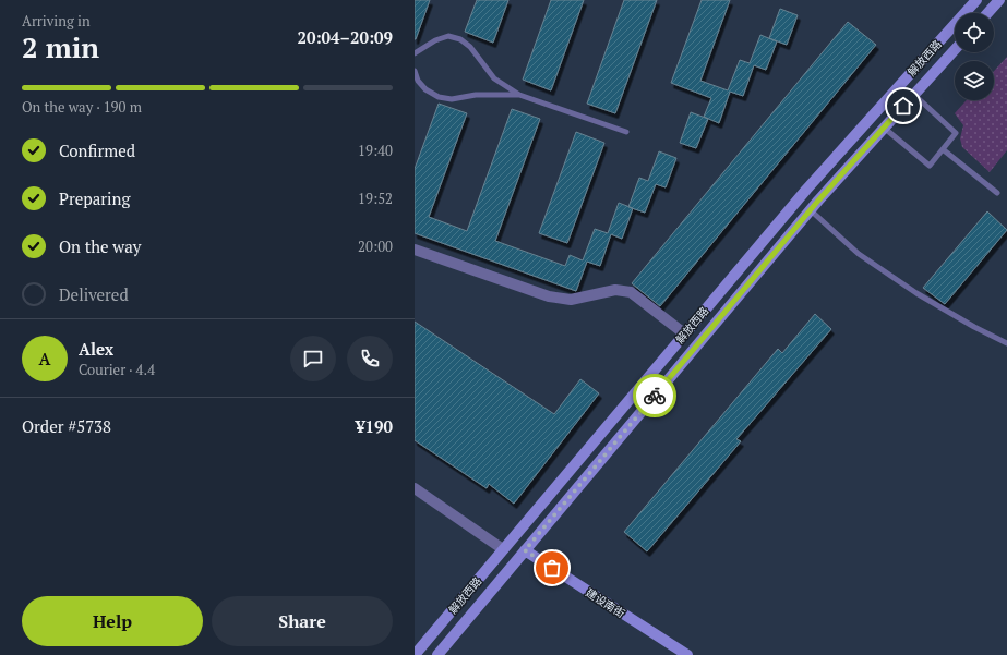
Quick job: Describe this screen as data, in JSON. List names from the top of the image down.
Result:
{
  "streets": {
    "main road": ["解放西路", "建设南街"]
  },
  "crossings": [
    ["解放西路", "建设南街"]
  ],
  "page": {
    "heading": ["2 min", "Arriving in", "20:04–20:09"],
    "panel": [
      "Alex",
      "Courier · 4.4",
      "Order #5738",
      "¥190"
    ],
    "bar": "On the way · 190 m",
    "list": [
      ["Confirmed", "19:40"],
      ["Preparing", "19:52"],
      ["On the way", "20:00"],
      "Delivered"
    ],
    "round": "A",
    "buttons": ["Help", "Share"]
  }
}
